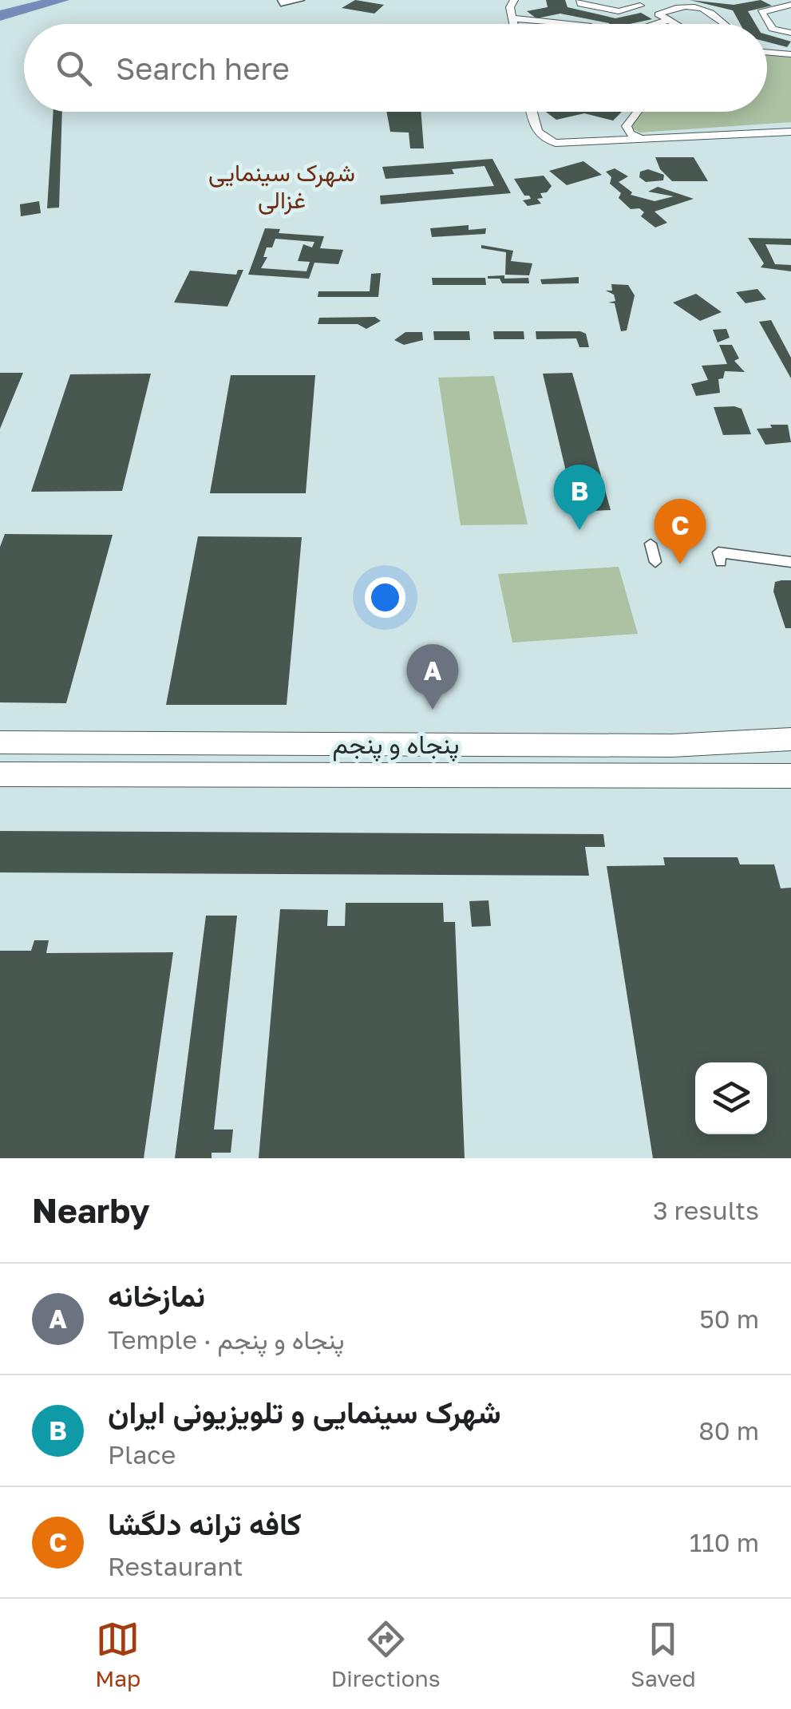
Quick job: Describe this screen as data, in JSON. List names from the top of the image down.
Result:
{
  "streets": {
    "main road": ["پنجاه و پنجم"]
  },
  "districts": ["شهرک سینمایی غزالی"],
  "page": {
    "search": "Search here",
    "pins": ["B", "C", "A"],
    "heading": ["Nearby", "3 results"],
    "list": [
      {
        "mark": "A",
        "name": "نمازخانه",
        "note": "Temple · پنجاه و پنجم",
        "value": "50 m"
      },
      {
        "mark": "B",
        "name": "شهرک سینمایی و تلویزیونی ایران",
        "note": "Place",
        "value": "80 m"
      },
      {
        "mark": "C",
        "name": "کافه ترانه دلگشا",
        "note": "Restaurant",
        "value": "110 m"
      }
    ],
    "nav": ["Map", "Directions", "Saved"]
  }
}
